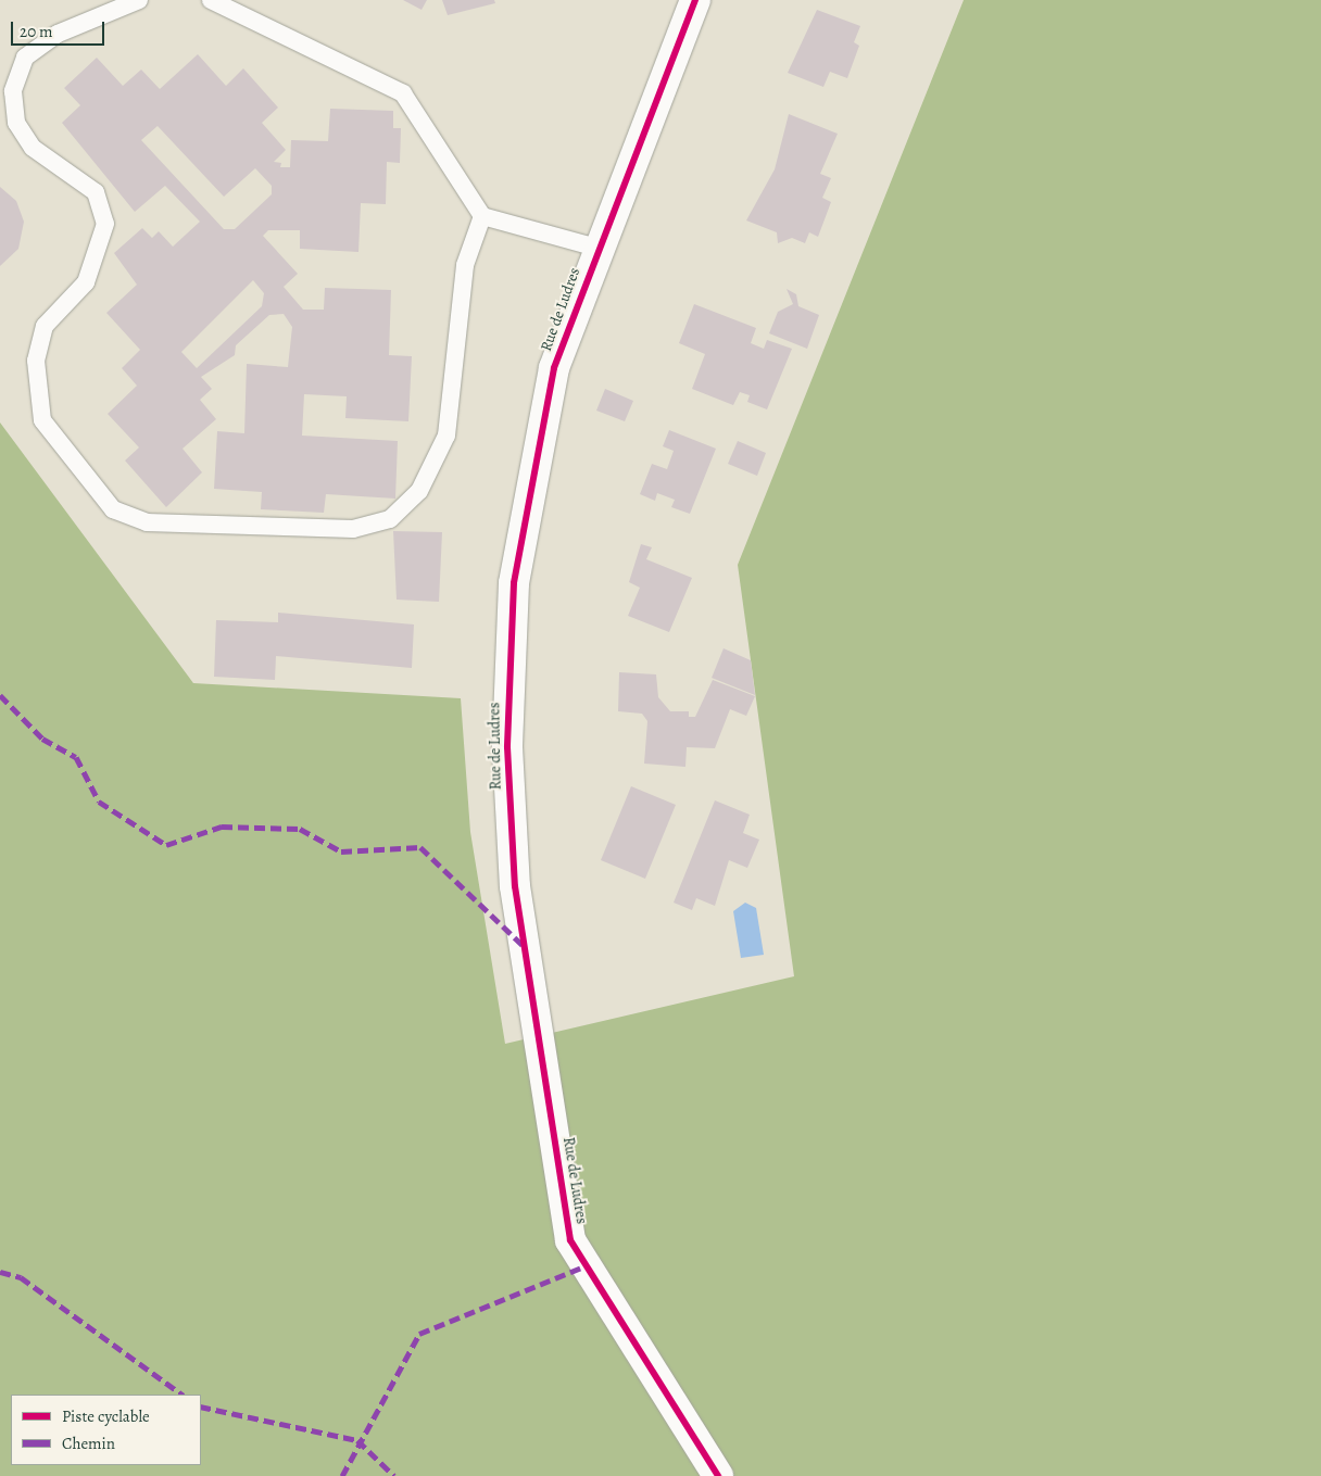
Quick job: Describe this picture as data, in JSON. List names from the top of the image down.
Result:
{
  "streets": {
    "street": ["Rue de Ludres"]
  },
  "legend": ["Piste cyclable", "Chemin"],
  "scale_bar": "20 m"
}
